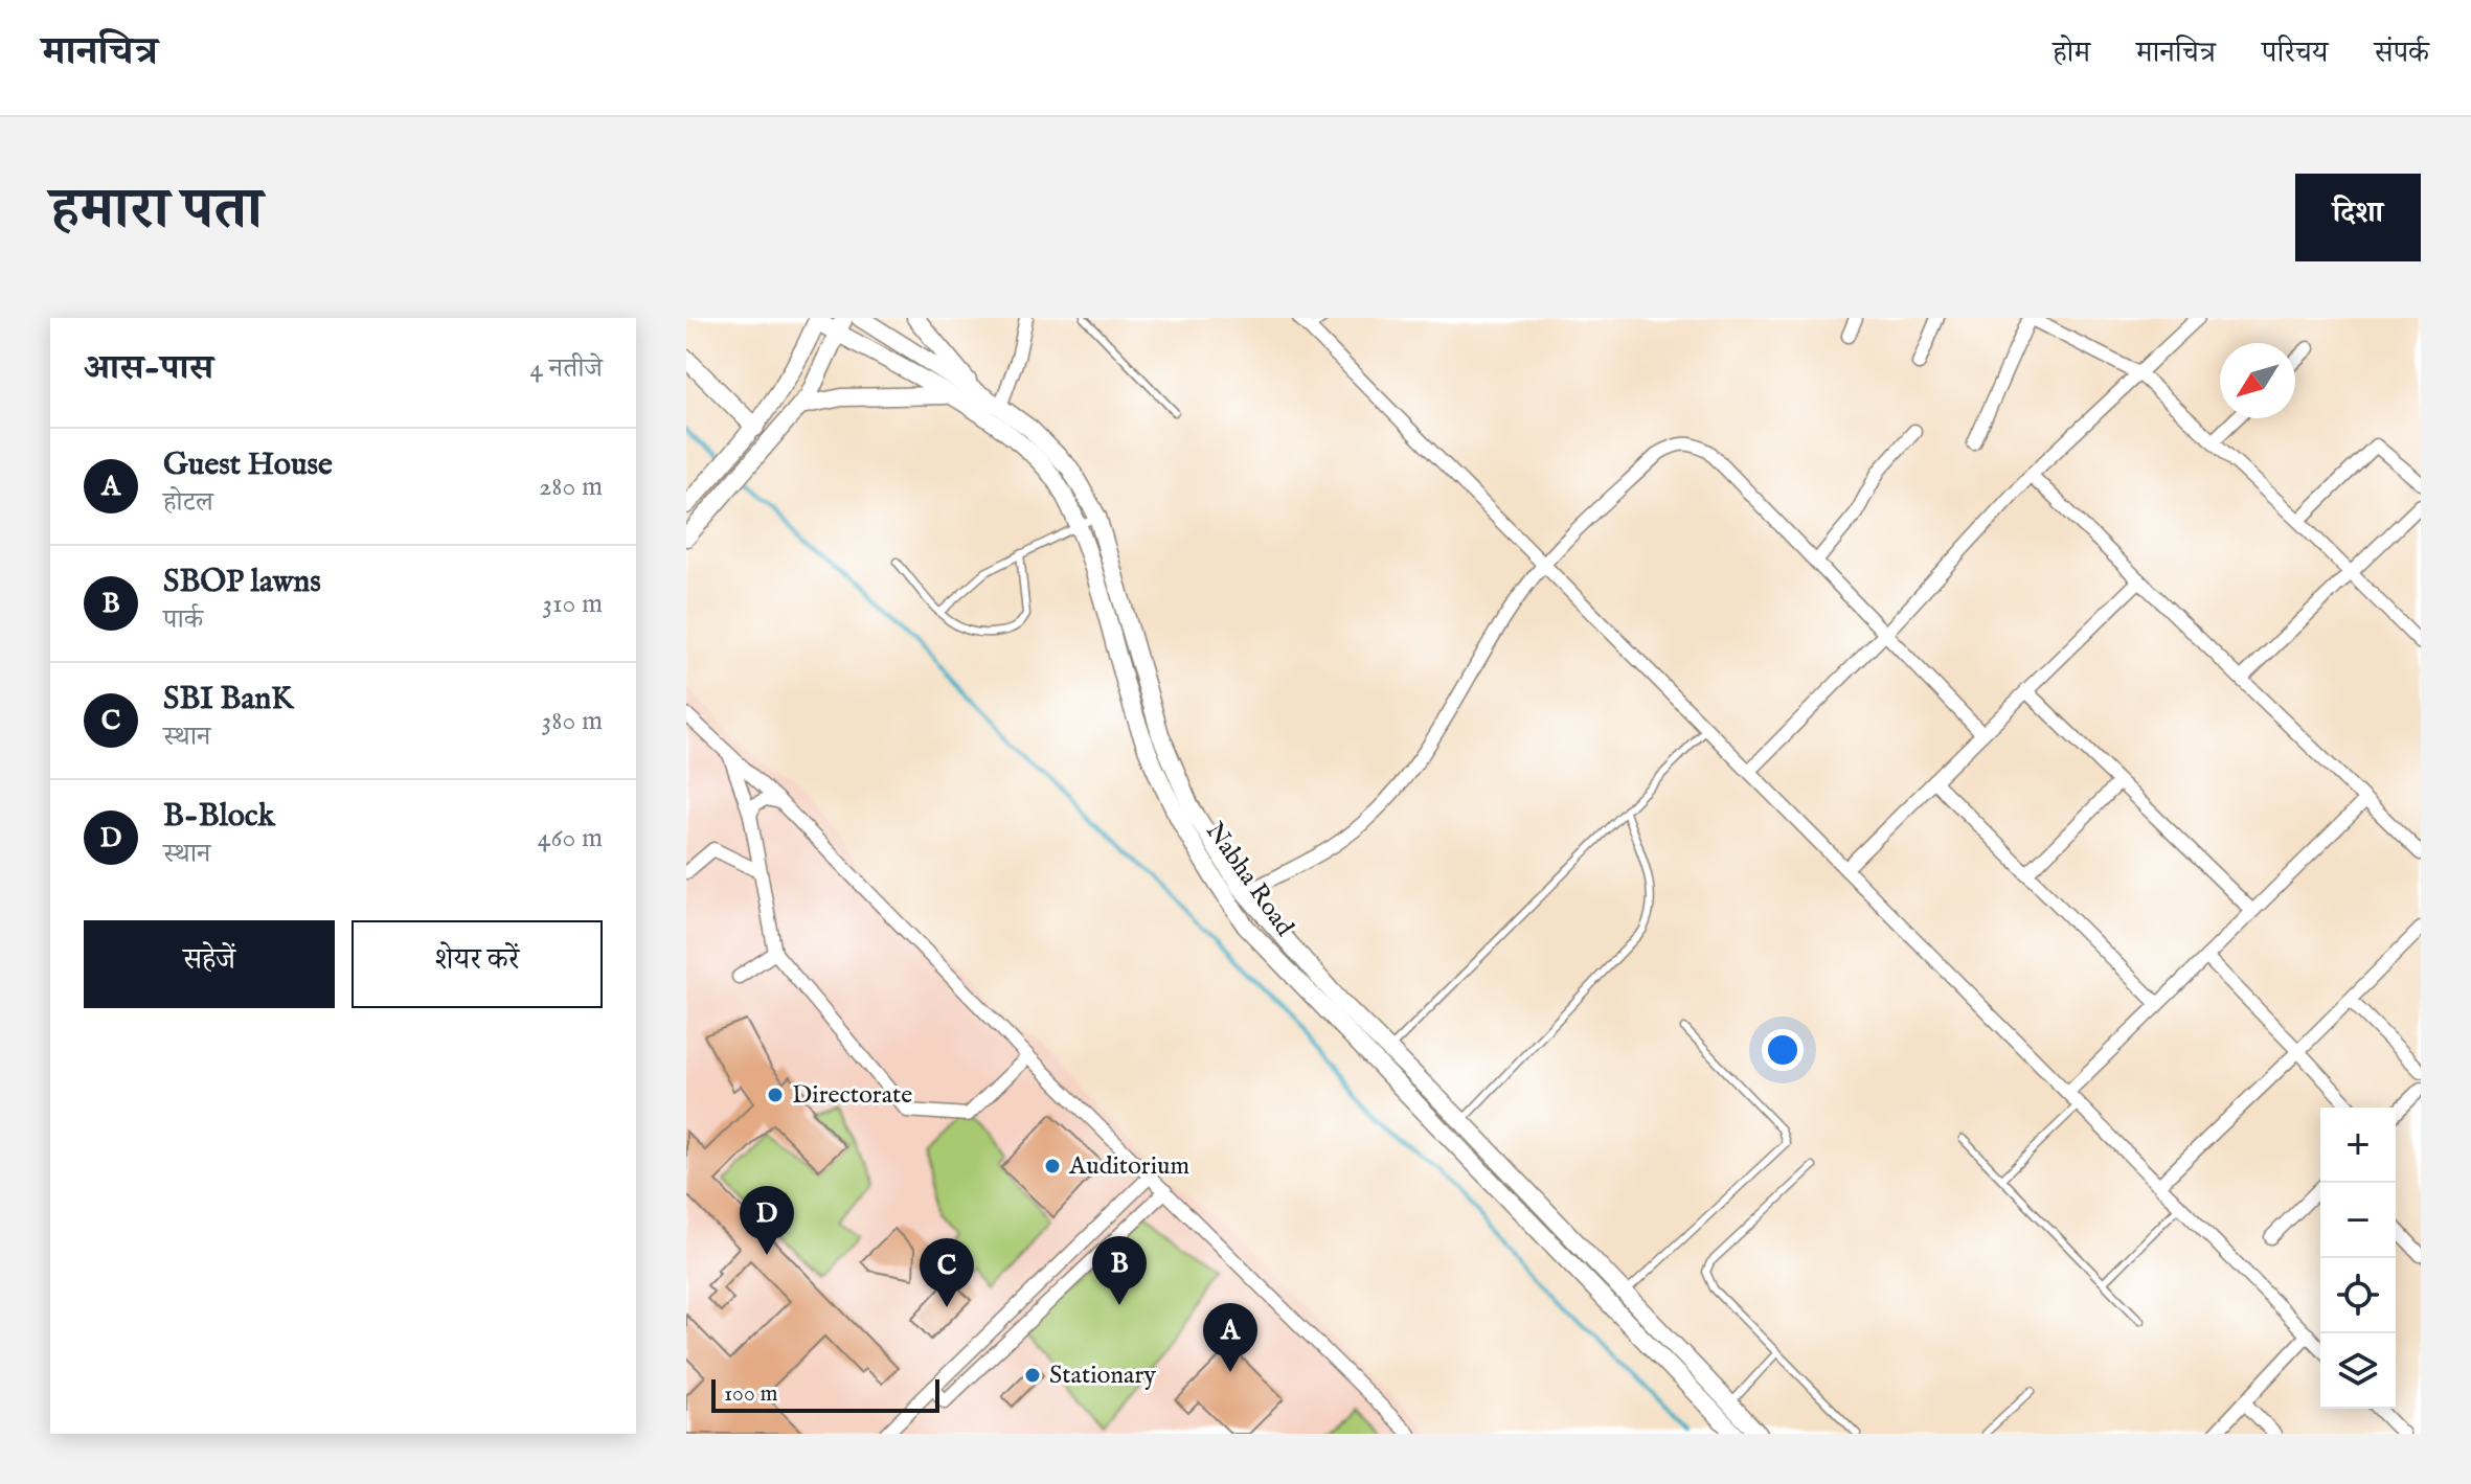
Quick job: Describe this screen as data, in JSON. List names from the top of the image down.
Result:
{
  "streets": {
    "main road": ["Nabha Road"]
  },
  "places": ["Directorate", "Auditorium", "Stationary"],
  "scale_bar": "100 m",
  "north": "bottom left",
  "page": {
    "header": "मानचित्र",
    "nav": [
      "होम",
      "मानचित्र",
      "परिचय",
      "संपर्क"
    ],
    "title": "हमारा पता",
    "buttons": [
      "दिशा",
      ["सहेजें", "शेयर करें"]
    ],
    "heading": ["आस-पास", "4 नतीजे"],
    "list": [
      {
        "mark": "A",
        "name": "Guest House",
        "note": "होटल",
        "value": "280 m"
      },
      {
        "mark": "B",
        "name": "SBOP lawns",
        "note": "पार्क",
        "value": "310 m"
      },
      {
        "mark": "C",
        "name": "SBI BanK",
        "note": "स्थान",
        "value": "380 m"
      },
      {
        "mark": "D",
        "name": "B-Block",
        "note": "स्थान",
        "value": "460 m"
      }
    ],
    "map_buttons": ["+", "−"],
    "pins": [
      "D",
      "B",
      "C",
      "A"
    ],
    "scale": "100 m"
  }
}
